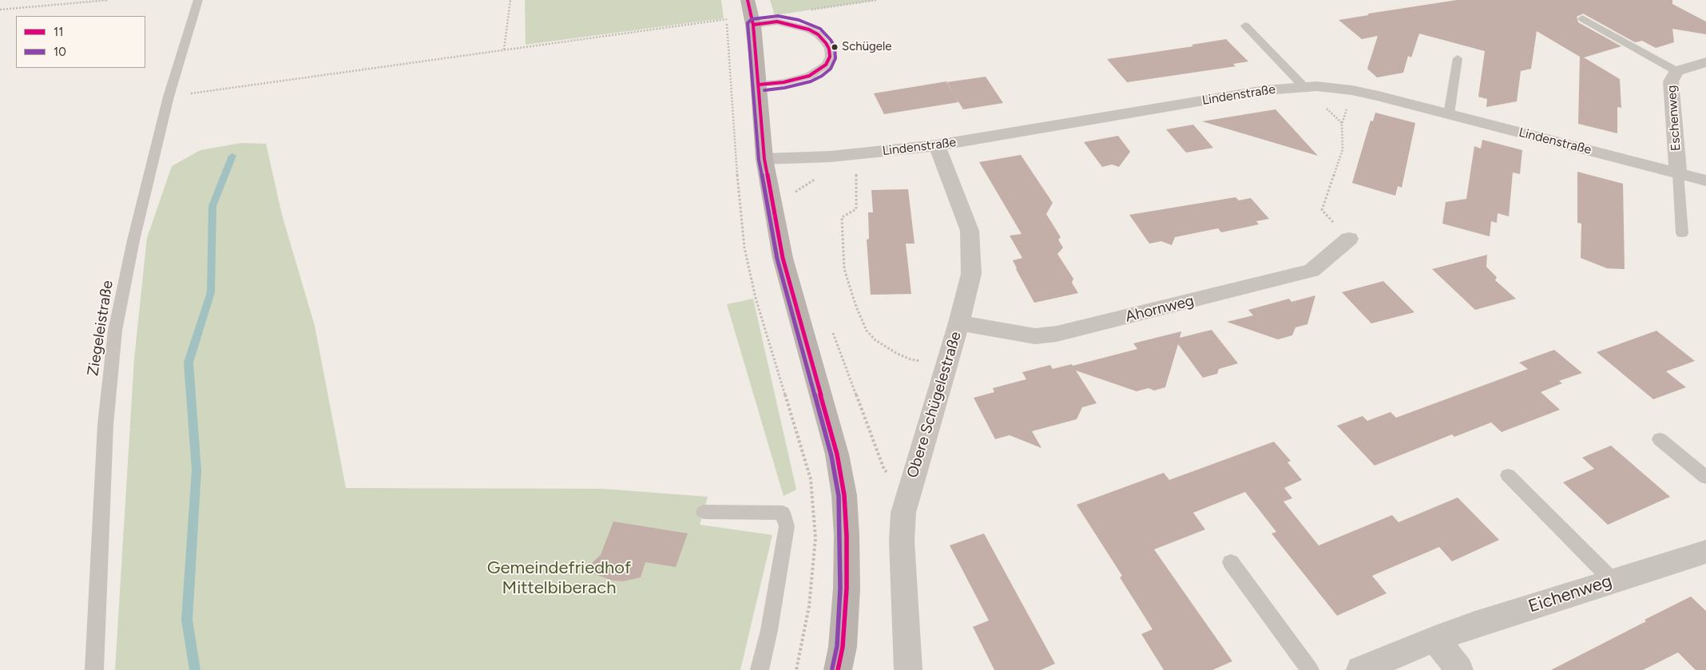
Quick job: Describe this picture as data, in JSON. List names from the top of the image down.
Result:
{
  "streets": {
    "street": [
      "Lindenstraße",
      "Eschenweg",
      "Ahornweg",
      "Obere Schügelestraße",
      "Eichenweg"
    ],
    "lane": ["Ziegeleistraße"]
  },
  "crossings": [
    ["Lindenstraße", "Eschenweg"],
    ["Lindenstraße", "Obere Schügelestraße"],
    ["Ahornweg", "Obere Schügelestraße"]
  ],
  "parks": ["Gemeindefriedhof Mittelbiberach"],
  "places": ["Schügele"],
  "lines": ["transit line 11", "transit line 10"],
  "legend": ["11", "10"]
}
